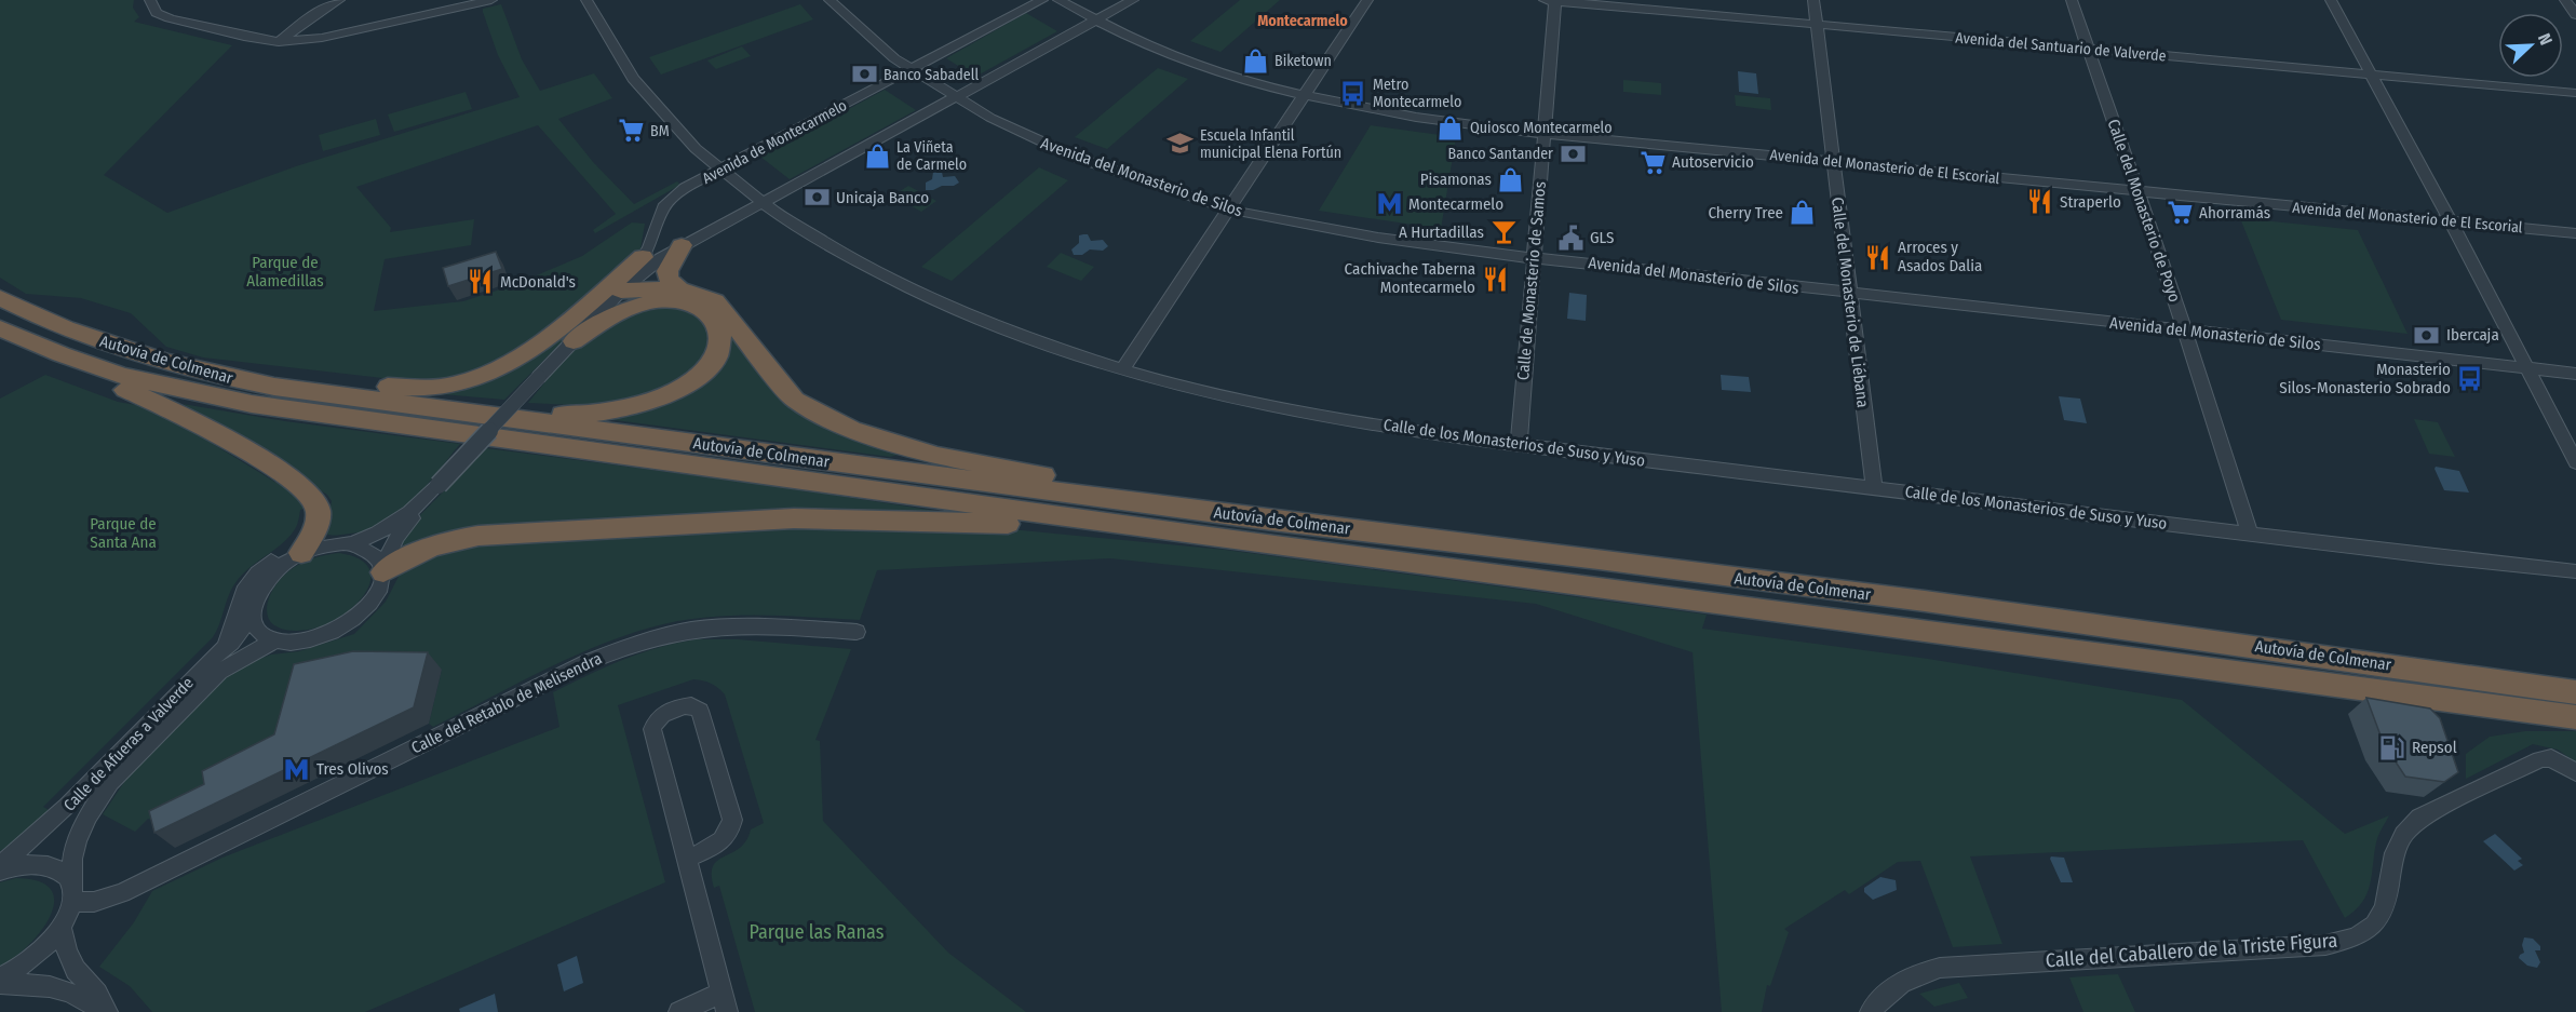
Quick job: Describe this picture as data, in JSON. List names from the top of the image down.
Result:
{
  "streets": {
    "highway": ["Autovía de Colmenar"],
    "street": [
      "Avenida del Santuario de Valverde",
      "Avenida de Montecarmelo",
      "Avenida del Monasterio de El Escorial",
      "Avenida del Monasterio de Silos",
      "Calle del Monasterio de Poyo",
      "Calle de Monasterio de Samos",
      "Calle del Monasterio de Liébana",
      "Calle de los Monasterios de Suso y Yuso",
      "Calle del Retablo de Melisendra",
      "Calle de Afueras a Valverde",
      "Calle del Caballero de la Triste Figura"
    ]
  },
  "crossings": [
    ["Avenida del Santuario de Valverde", "Calle del Monasterio de Poyo"],
    ["Avenida del Santuario de Valverde", "Calle de Monasterio de Samos"],
    ["Avenida del Santuario de Valverde", "Calle del Monasterio de Liébana"],
    ["Avenida de Montecarmelo", "Avenida del Monasterio de El Escorial"],
    ["Avenida de Montecarmelo", "Avenida del Monasterio de Silos"],
    ["Avenida de Montecarmelo", "Calle de los Monasterios de Suso y Yuso"],
    ["Avenida del Monasterio de El Escorial", "Calle del Monasterio de Poyo"],
    ["Avenida del Monasterio de El Escorial", "Calle de Monasterio de Samos"],
    ["Avenida del Monasterio de El Escorial", "Calle del Monasterio de Liébana"],
    ["Avenida del Monasterio de Silos", "Calle del Monasterio de Poyo"],
    ["Avenida del Monasterio de Silos", "Calle de Monasterio de Samos"],
    ["Avenida del Monasterio de Silos", "Calle del Monasterio de Liébana"],
    ["Calle del Monasterio de Poyo", "Calle de los Monasterios de Suso y Yuso"],
    ["Calle de Monasterio de Samos", "Calle de los Monasterios de Suso y Yuso"],
    ["Calle del Monasterio de Liébana", "Calle de los Monasterios de Suso y Yuso"],
    ["Calle del Retablo de Melisendra", "Calle de Afueras a Valverde"]
  ],
  "districts": ["Montecarmelo"],
  "parks": ["Parque de Alamedillas", "Parque de Santa Ana", "Parque las Ranas"],
  "places": {
    "shop": [
      "Biketown",
      "Quiosco Montecarmelo",
      "La Viñeta de Carmelo",
      "Pisamonas",
      "Cherry Tree"
    ],
    "bank": [
      "Banco Sabadell",
      "Banco Santander",
      "Unicaja Banco",
      "Ibercaja"
    ],
    "bus stop": ["Metro Montecarmelo", "Monasterio Silos-Monasterio Sobrado"],
    "supermarket": ["BM", "Autoservicio", "Ahorramás"],
    "school or university": ["Escuela Infantil municipal Elena Fortún"],
    "restaurant": [
      "Straperlo",
      "Arroces y Asados Dalia",
      "Cachivache Taberna Montecarmelo",
      "McDonald's"
    ],
    "metro station": ["Montecarmelo", "Tres Olivos"],
    "bar": ["A Hurtadillas"],
    "public building": ["GLS"],
    "fuel station": ["Repsol"]
  },
  "north": "top right"
}
